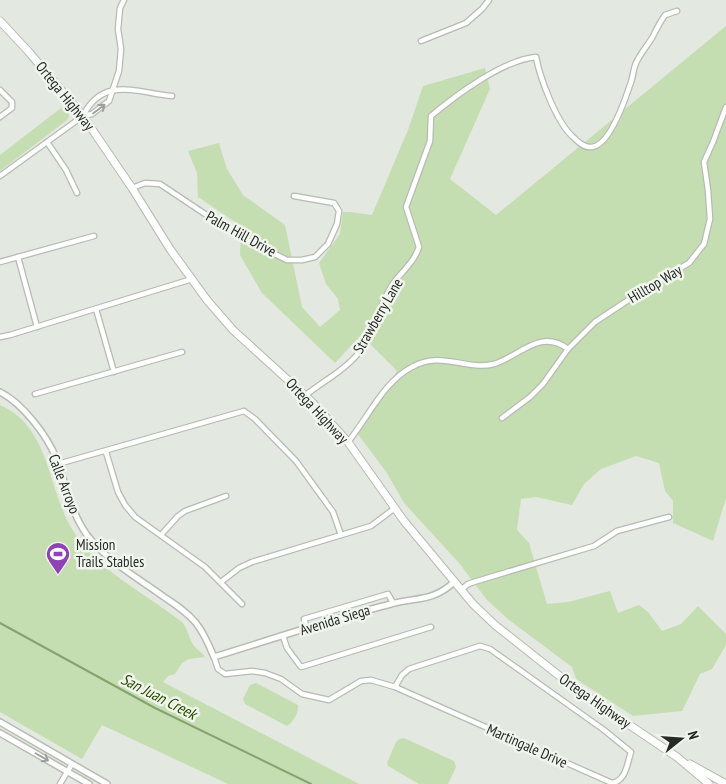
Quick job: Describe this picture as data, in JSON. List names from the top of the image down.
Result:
{
  "streets": {
    "main road": ["Ortega Highway"],
    "street": [
      "Palm Hill Drive",
      "Hilltop Way",
      "Strawberry Lane",
      "Calle Arroyo",
      "Avenida Siega",
      "Martingale Drive"
    ]
  },
  "crossings": [
    ["Ortega Highway", "Palm Hill Drive"],
    ["Ortega Highway", "Strawberry Lane"],
    ["Ortega Highway", "Avenida Siega"],
    ["Calle Arroyo", "Avenida Siega"],
    ["Calle Arroyo", "Martingale Drive"],
    ["Avenida Siega", "Martingale Drive"]
  ],
  "water": ["San Juan Creek"],
  "places": {
    "sports": ["Mission Trails Stables"]
  },
  "north": "right"
}
